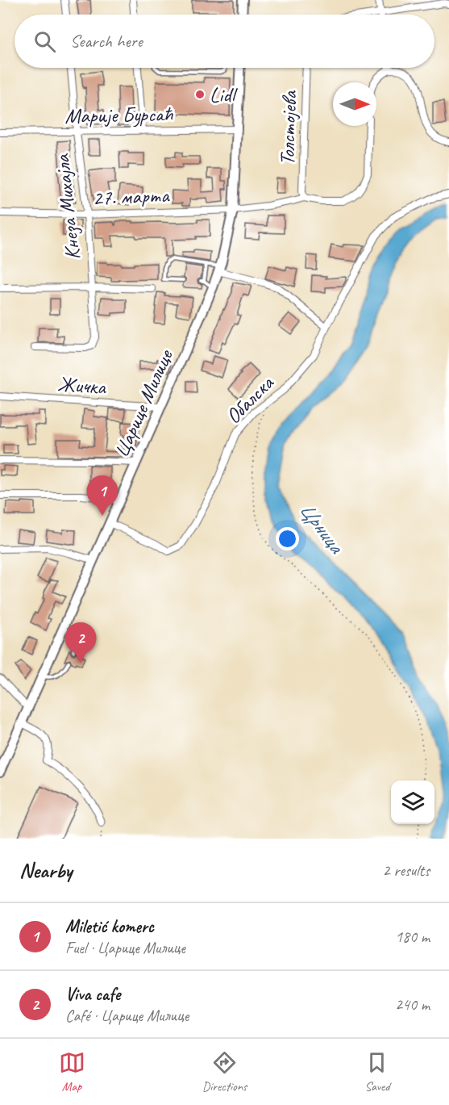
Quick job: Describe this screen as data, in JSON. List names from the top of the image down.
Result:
{
  "streets": {
    "main road": ["Царице Милице"],
    "street": [
      "Марије Бурсаћ",
      "Толстојева",
      "27. марта",
      "Кнеза Михајла",
      "Жичка",
      "Обалска"
    ]
  },
  "crossings": [
    ["Марије Бурсаћ", "Кнеза Михајла"],
    ["Марије Бурсаћ", "Царице Милице"],
    ["Толстојева", "27. марта"],
    ["27. марта", "Кнеза Михајла"],
    ["27. марта", "Царице Милице"],
    ["Жичка", "Царице Милице"],
    ["Обалска", "Царице Милице"]
  ],
  "water": ["Црница"],
  "places": ["Lidl"],
  "north": "right",
  "page": {
    "search": "Search here",
    "pins": ["1", "2"],
    "heading": ["Nearby", "2 results"],
    "list": [
      {
        "mark": "1",
        "name": "Miletić komerc",
        "note": "Fuel · Царице Милице",
        "value": "180 m"
      },
      {
        "mark": "2",
        "name": "Viva cafe",
        "note": "Café · Царице Милице",
        "value": "240 m"
      }
    ],
    "nav": ["Map", "Directions", "Saved"]
  }
}
